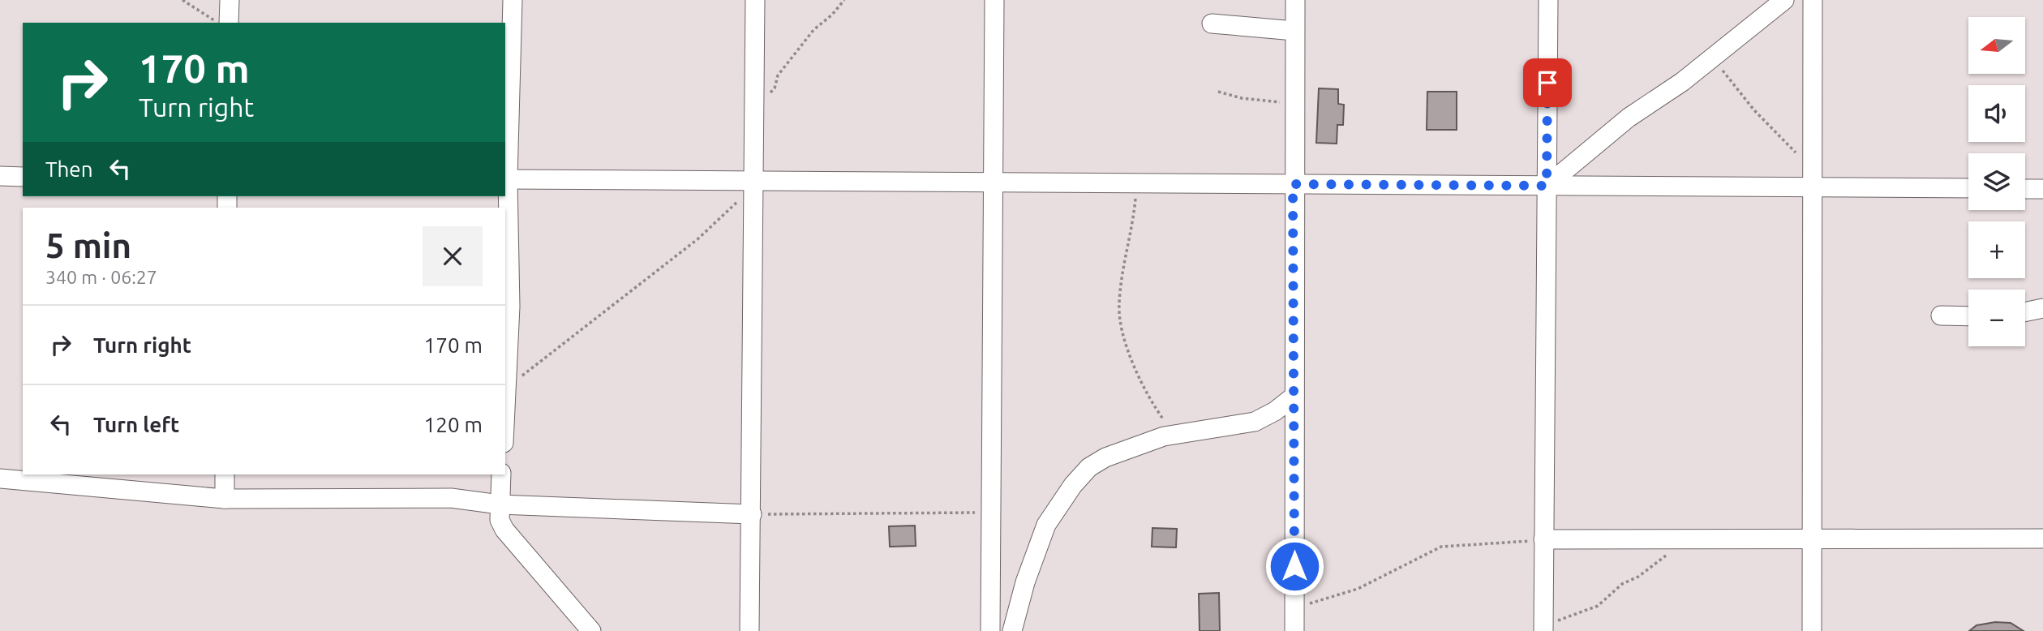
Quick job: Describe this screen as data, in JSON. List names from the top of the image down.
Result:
{
  "north": "left",
  "page": {
    "map_buttons": ["+", "−"],
    "turn": ["170 m", "Turn right"],
    "then": "Then",
    "heading": ["5 min", "340 m · 06:27"],
    "list": [
      {
        "name": "Turn right",
        "value": "170 m"
      },
      {
        "name": "Turn left",
        "value": "120 m"
      }
    ]
  }
}
